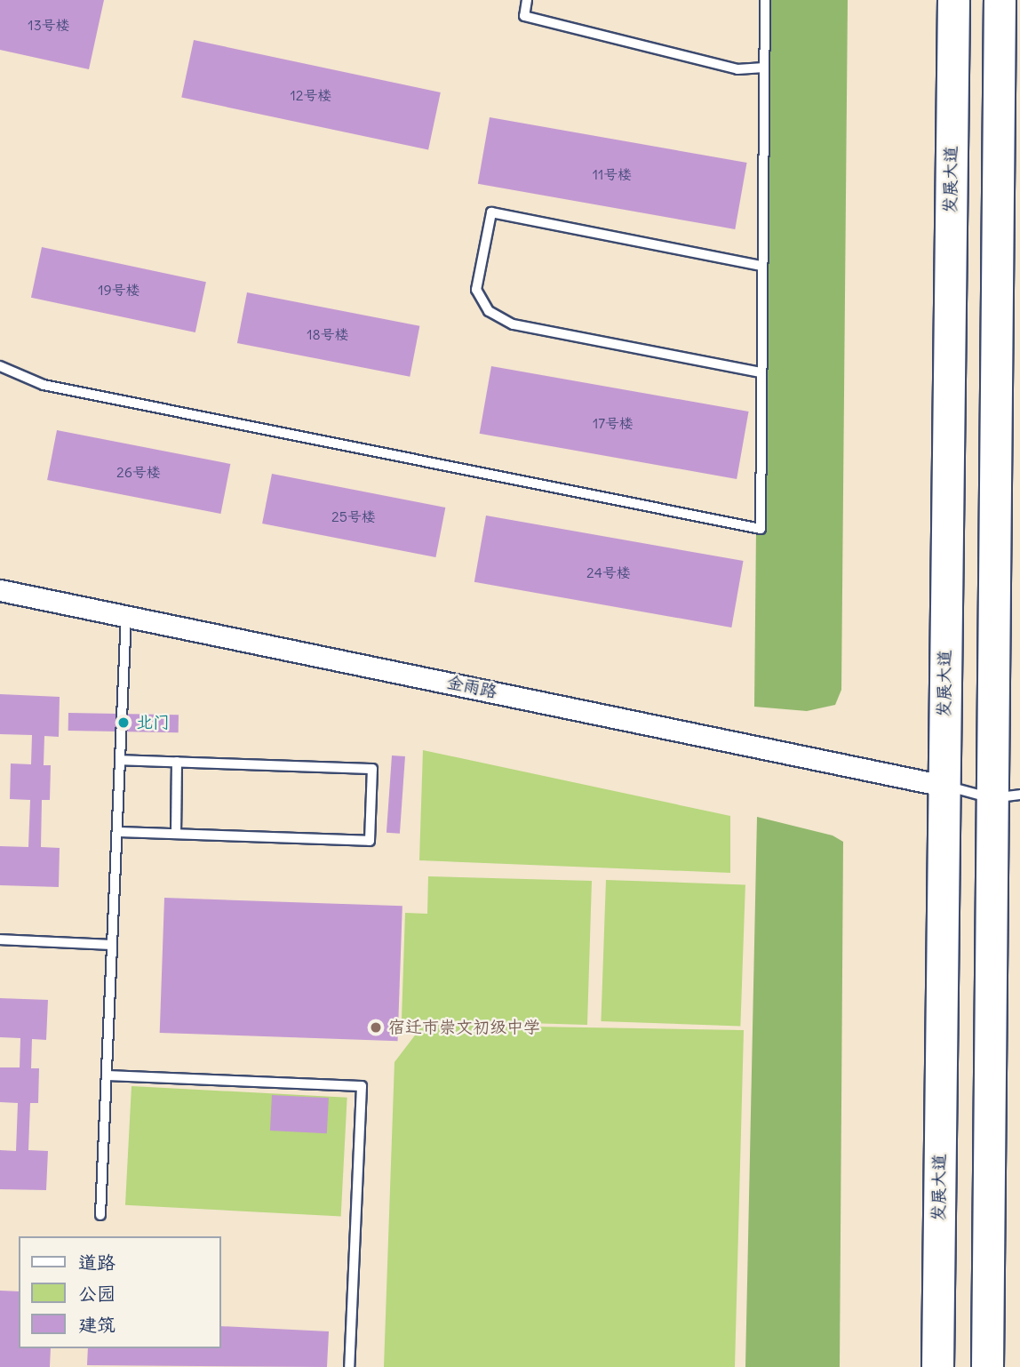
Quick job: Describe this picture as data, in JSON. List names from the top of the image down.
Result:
{
  "streets": {
    "main road": ["发展大道"],
    "street": ["金雨路"]
  },
  "crossings": [
    ["发展大道", "金雨路"]
  ],
  "places": ["北门", "宿迁市崇文初级中学"],
  "house_numbers": [
    "13号楼",
    "12号楼",
    "11号楼",
    "19号楼",
    "18号楼",
    "17号楼",
    "26号楼",
    "25号楼",
    "24号楼"
  ],
  "legend": ["道路", "公园", "建筑"]
}
